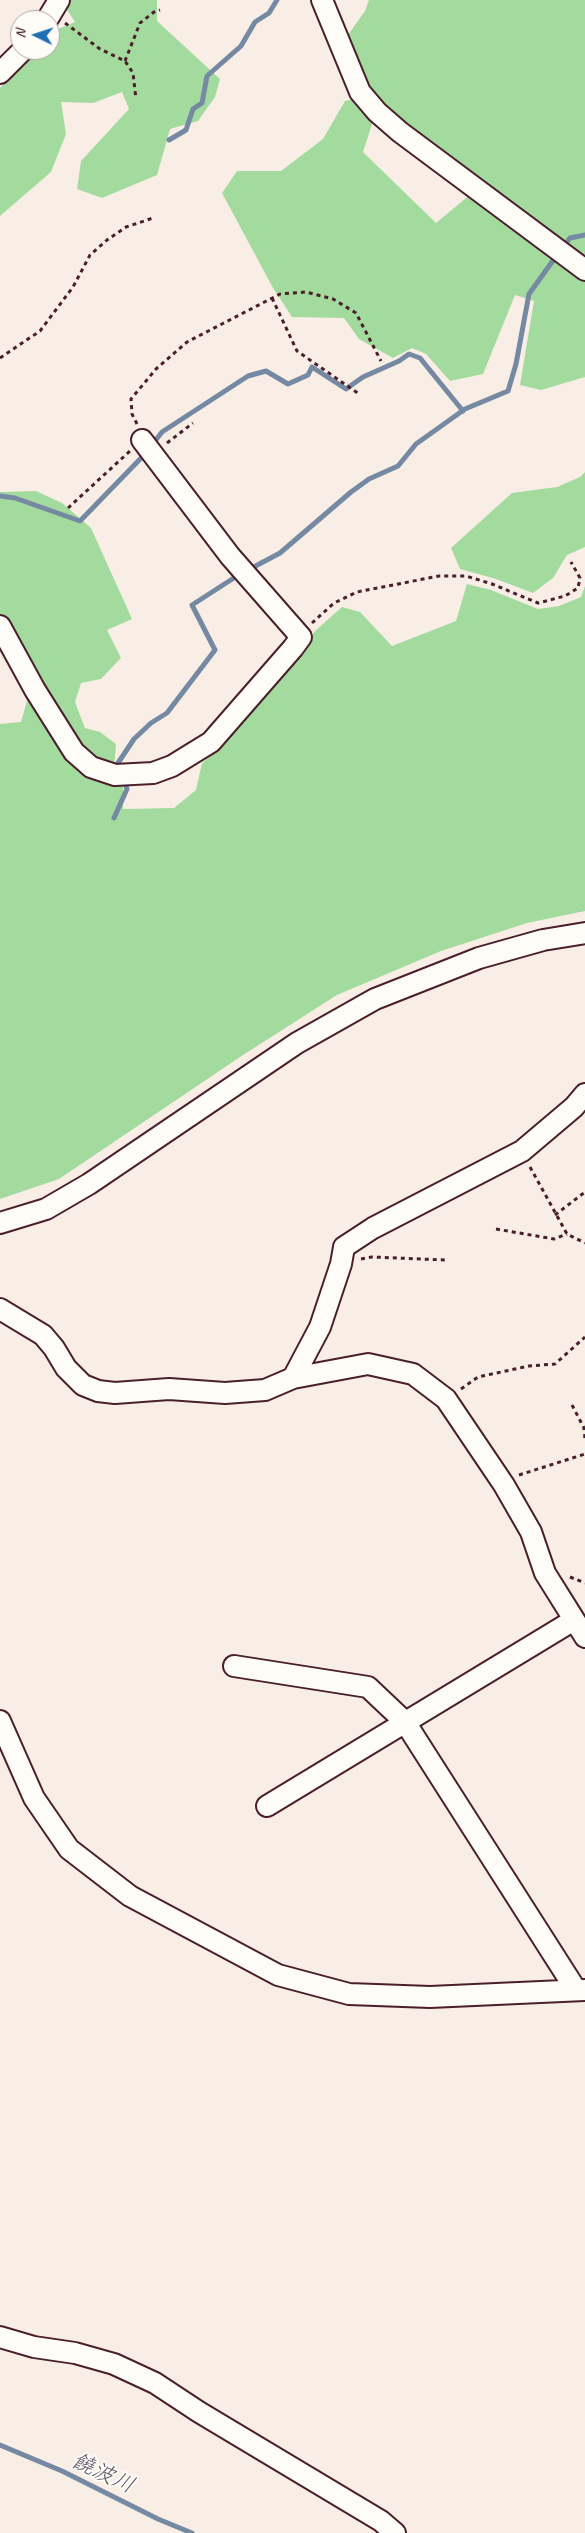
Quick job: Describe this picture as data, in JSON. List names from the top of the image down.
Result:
{
  "water": ["饒波川"],
  "north": "left"
}
